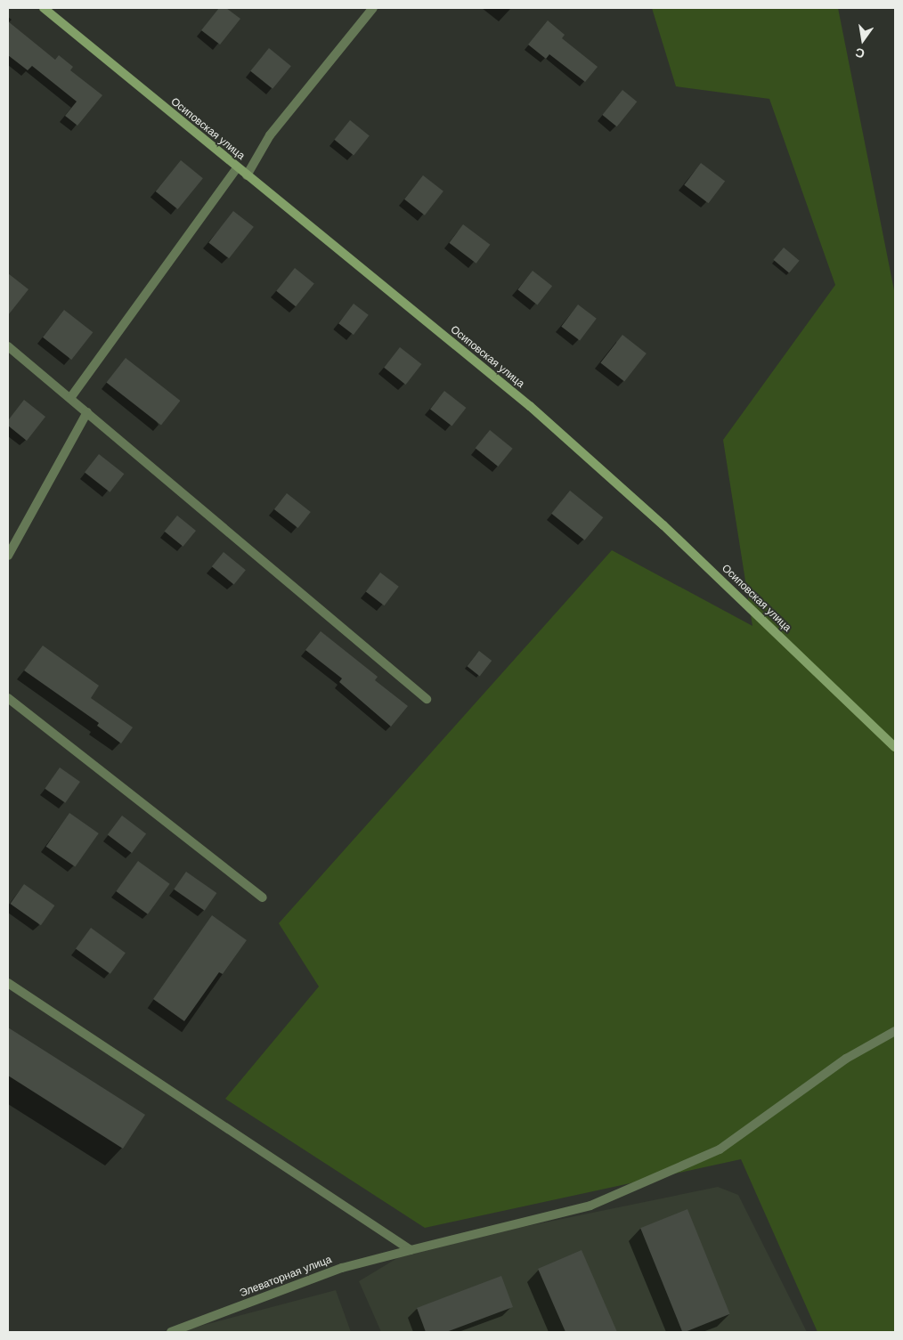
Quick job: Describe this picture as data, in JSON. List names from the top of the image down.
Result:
{
  "streets": {
    "street": ["Осиповская улица", "Элеваторная улица"]
  },
  "north": "bottom"
}
